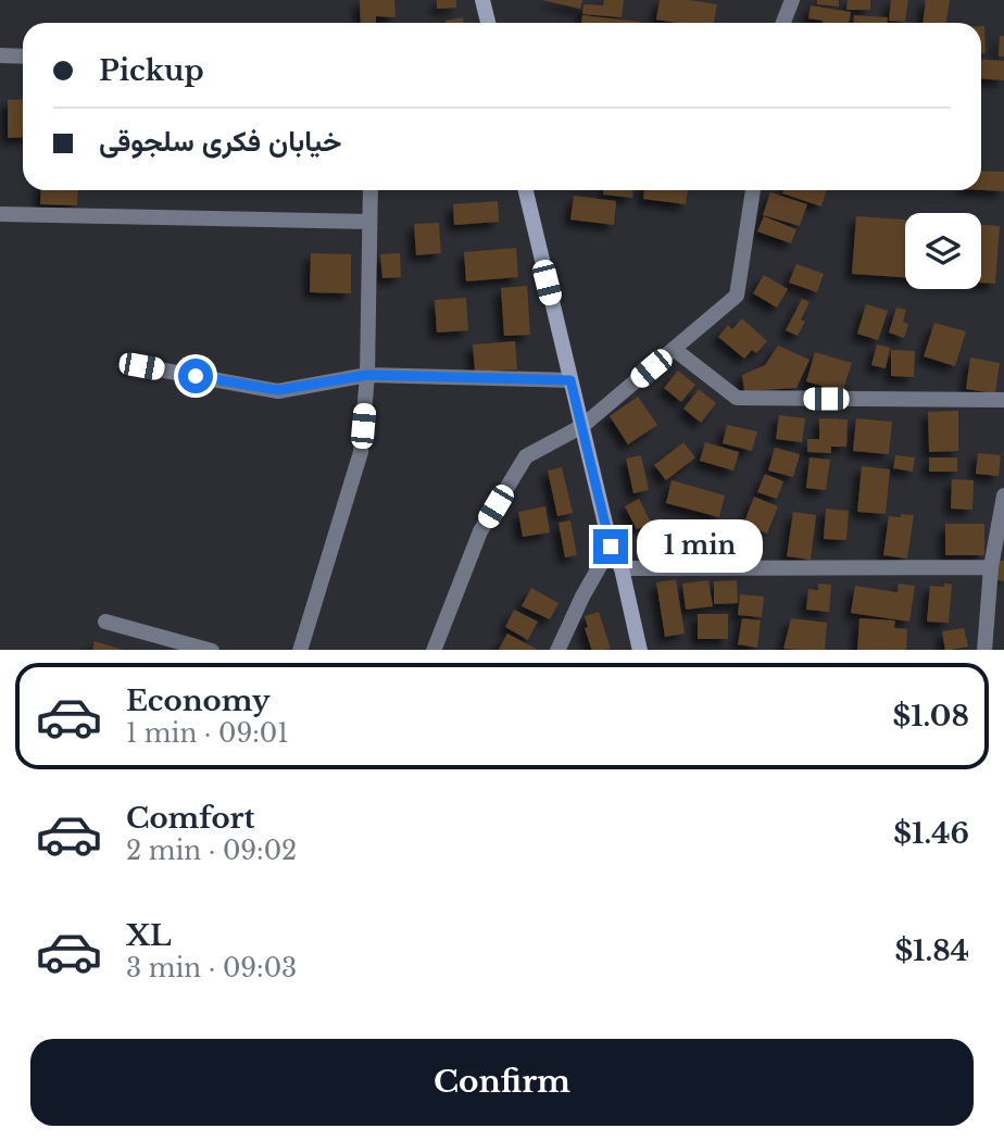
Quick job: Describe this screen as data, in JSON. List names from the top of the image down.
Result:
{
  "page": {
    "banner": ["Pickup", "خیابان فکری سلجوقی"],
    "bubble": "1 min",
    "list": [
      {
        "name": "Economy",
        "note": "1 min · 09:01",
        "value": "$1.08"
      },
      {
        "name": "Comfort",
        "note": "2 min · 09:02",
        "value": "$1.46"
      },
      {
        "name": "XL",
        "note": "3 min · 09:03",
        "value": "$1.84"
      }
    ],
    "buttons": "Confirm"
  }
}
